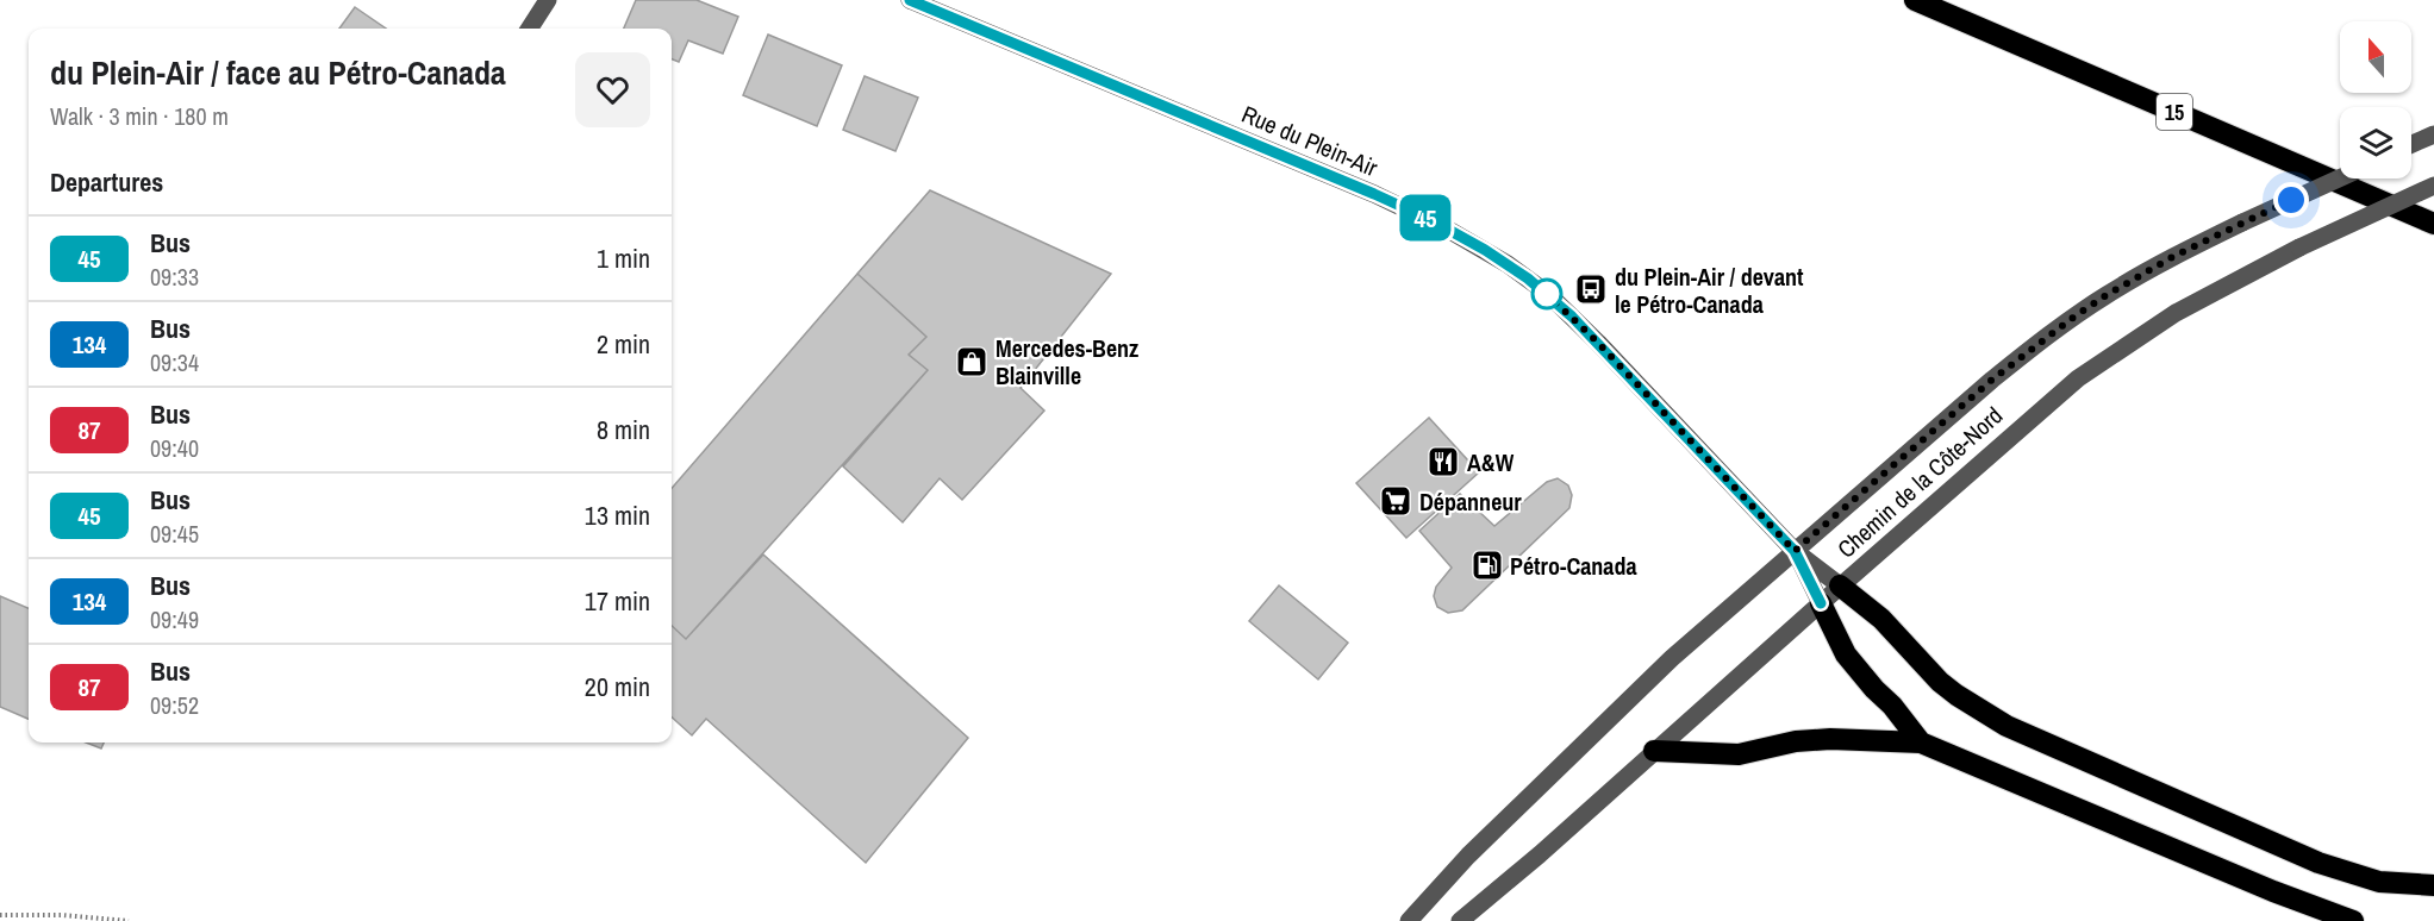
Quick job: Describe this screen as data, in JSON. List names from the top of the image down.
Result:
{
  "streets": {
    "highway": ["15"],
    "street": ["Rue du Plein-Air", "Chemin de la Côte-Nord"]
  },
  "crossings": [
    ["Rue du Plein-Air", "Chemin de la Côte-Nord"]
  ],
  "places": {
    "bus stop": ["du Plein-Air / devant le Pétro-Canada"],
    "shop": ["Mercedes-Benz Blainville"],
    "restaurant": ["A&W"],
    "supermarket": ["Dépanneur"],
    "fuel station": ["Pétro-Canada"]
  },
  "lines": ["bus line 45"],
  "north": "top",
  "page": {
    "on_map": "45",
    "heading": [
      ["du Plein-Air / face au Pétro-Canada", "Walk · 3 min · 180 m"],
      "Departures"
    ],
    "list": [
      {
        "mark": "45",
        "name": "Bus",
        "note": "09:33",
        "value": "1 min"
      },
      {
        "mark": "134",
        "name": "Bus",
        "note": "09:34",
        "value": "2 min"
      },
      {
        "mark": "87",
        "name": "Bus",
        "note": "09:40",
        "value": "8 min"
      },
      {
        "mark": "45",
        "name": "Bus",
        "note": "09:45",
        "value": "13 min"
      },
      {
        "mark": "134",
        "name": "Bus",
        "note": "09:49",
        "value": "17 min"
      },
      {
        "mark": "87",
        "name": "Bus",
        "note": "09:52",
        "value": "20 min"
      }
    ]
  }
}
